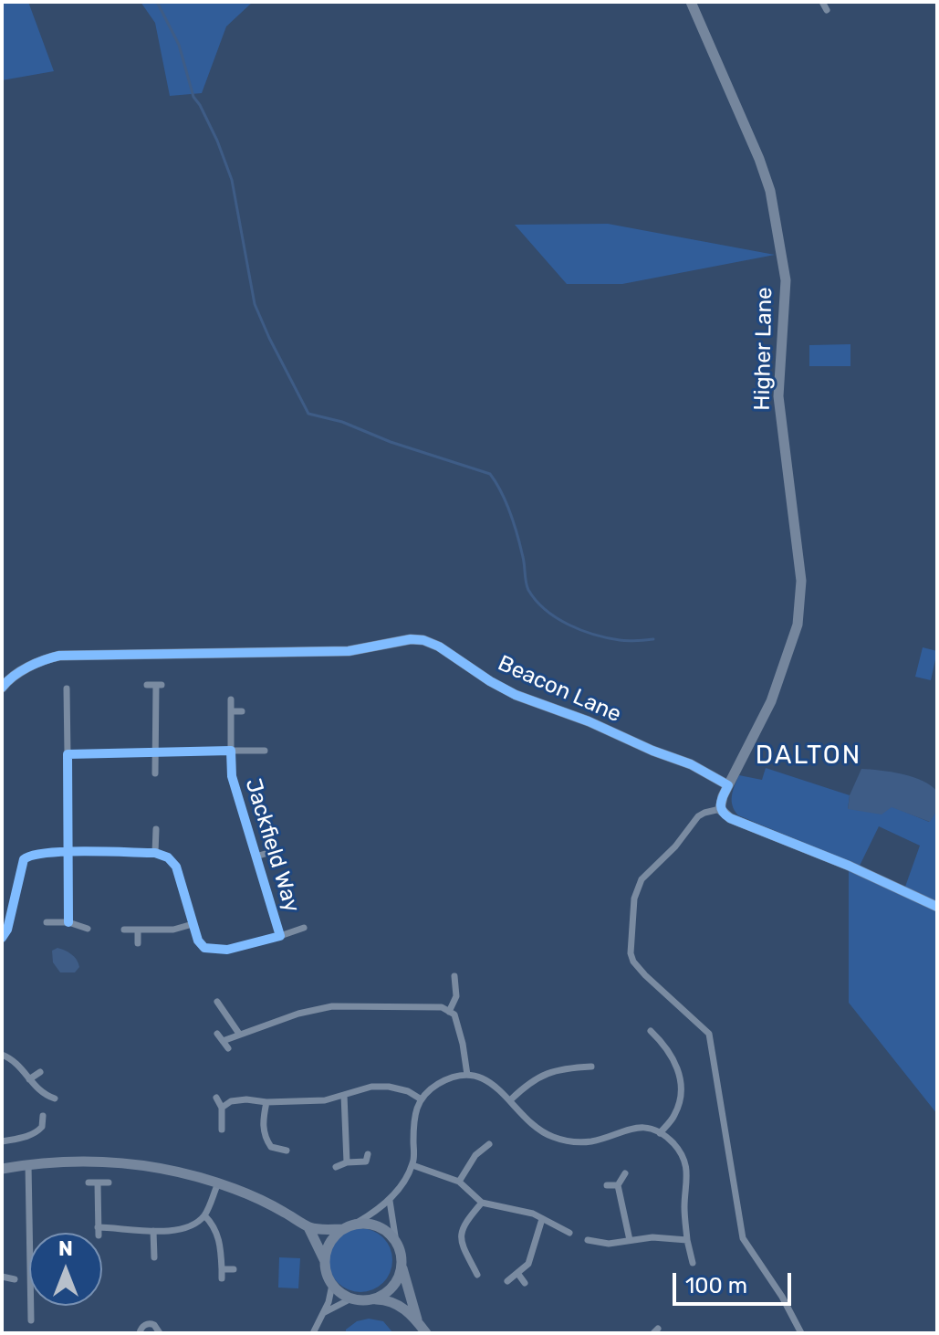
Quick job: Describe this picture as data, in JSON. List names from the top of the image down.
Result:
{
  "streets": {
    "street": ["Higher Lane", "Beacon Lane", "Jackfield Way"]
  },
  "crossings": [
    ["Higher Lane", "Beacon Lane"]
  ],
  "districts": ["DALTON"],
  "scale_bar": "100 m",
  "north": "top"
}
